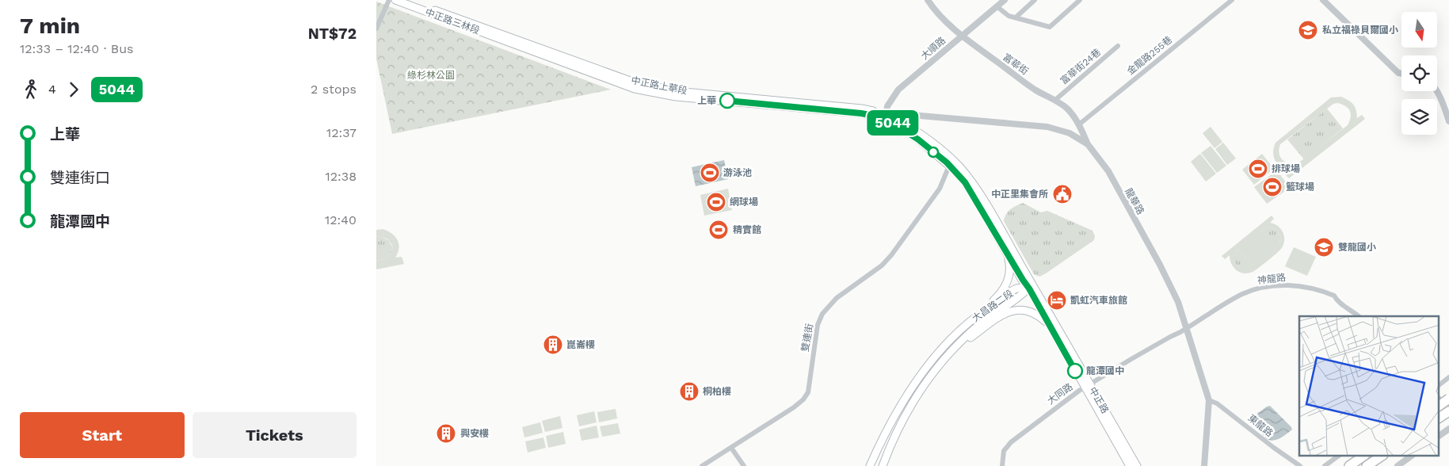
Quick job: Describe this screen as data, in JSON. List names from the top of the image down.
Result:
{
  "streets": {
    "main road": [
      "中正路三林段",
      "中正路上華段",
      "大昌路二段",
      "中正路"
    ],
    "street": [
      "大順路",
      "金龍路255巷",
      "富華街",
      "富華街24巷",
      "龍華路",
      "神龍路",
      "雙連街",
      "大同路",
      "東龍路"
    ]
  },
  "crossings": [
    ["中正路三林段", "中正路上華段"],
    ["大順路", "富華街"],
    ["大順路", "中正路上華段"],
    ["大順路", "龍華路"],
    ["大順路", "中正路"],
    ["金龍路255巷", "富華街"],
    ["富華街", "富華街24巷"],
    ["富華街", "龍華路"],
    ["中正路上華段", "龍華路"],
    ["中正路上華段", "中正路"],
    ["龍華路", "神龍路"],
    ["龍華路", "大同路"],
    ["龍華路", "中正路"],
    ["龍華路", "東龍路"],
    ["神龍路", "大同路"],
    ["大昌路二段", "中正路"],
    ["雙連街", "中正路"],
    ["大同路", "中正路"]
  ],
  "parks": ["綠杉林公園"],
  "places": {
    "school or university": ["私立福祿貝爾國小", "雙龍國小"],
    "other": ["上華", "龍潭國中"],
    "sports": [
      "排球場",
      "游泳池",
      "籃球場",
      "網球場",
      "精實館"
    ],
    "public building": ["中正里集會所"],
    "hotel": ["凱虹汽車旅館"],
    "building": ["崑崙樓", "桐柏樓", "興安樓"]
  },
  "lines": ["bus line 5044"],
  "north": "bottom",
  "page": {
    "heading": ["7 min", "12:33 – 12:40 · Bus", "NT$72"],
    "on_map": "5044",
    "legs": ["4", "5044", "2 stops"],
    "list": [
      {
        "name": "上華",
        "value": "12:37"
      },
      {
        "name": "雙連街口",
        "value": "12:38"
      },
      {
        "name": "龍潭國中",
        "value": "12:40"
      }
    ],
    "buttons": ["Start", "Tickets"]
  }
}
